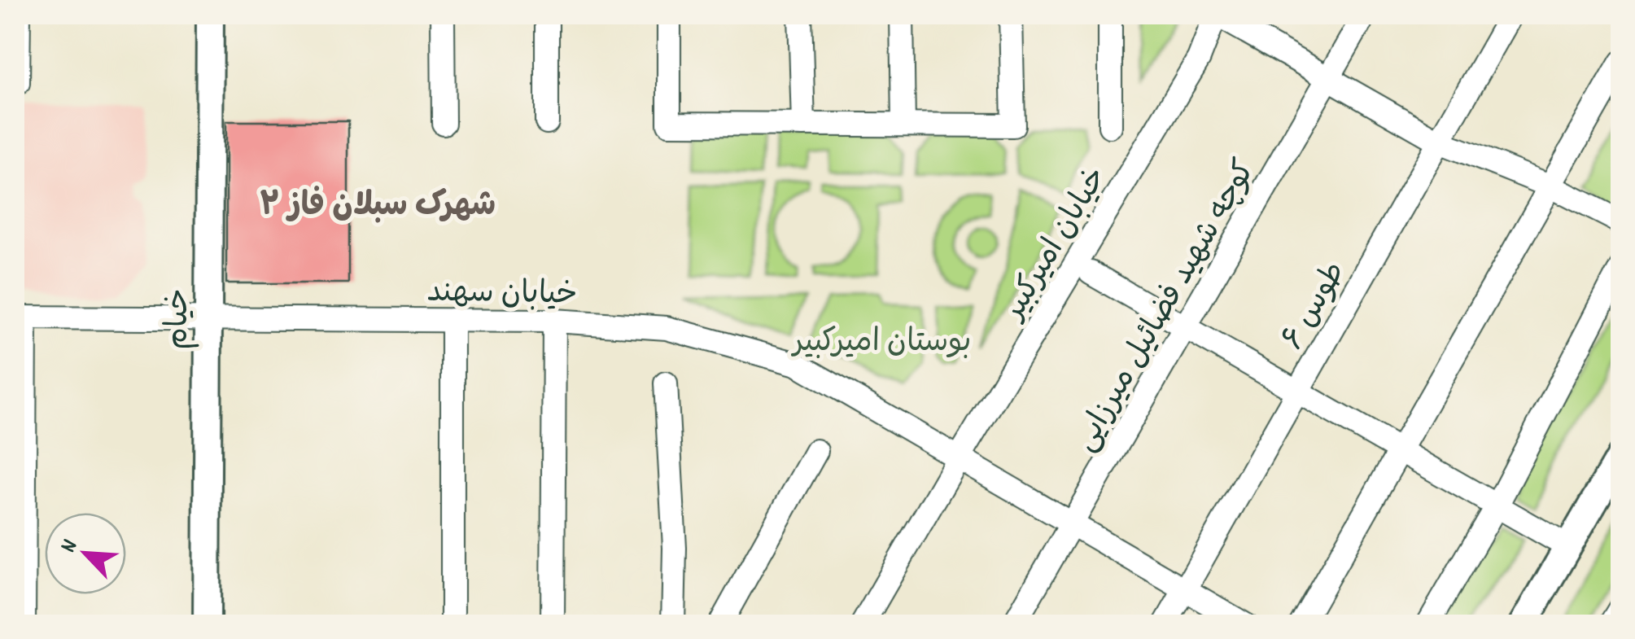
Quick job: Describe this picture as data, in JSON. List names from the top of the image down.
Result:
{
  "streets": {
    "street": [
      "خیابان امیرکبیر",
      "خیابان سهند",
      "کوچه شهید فضائیل میرزایی",
      "طوس ۶",
      "خیام"
    ]
  },
  "crossings": [
    ["خیابان امیرکبیر", "خیابان سهند"],
    ["خیابان سهند", "کوچه شهید فضائیل میرزایی"],
    ["خیابان سهند", "طوس ۶"],
    ["خیابان سهند", "خیام"]
  ],
  "districts": ["شهرک سبلان فاز ۲"],
  "parks": ["بوستان امیرکبیر"],
  "north": "top left"
}
